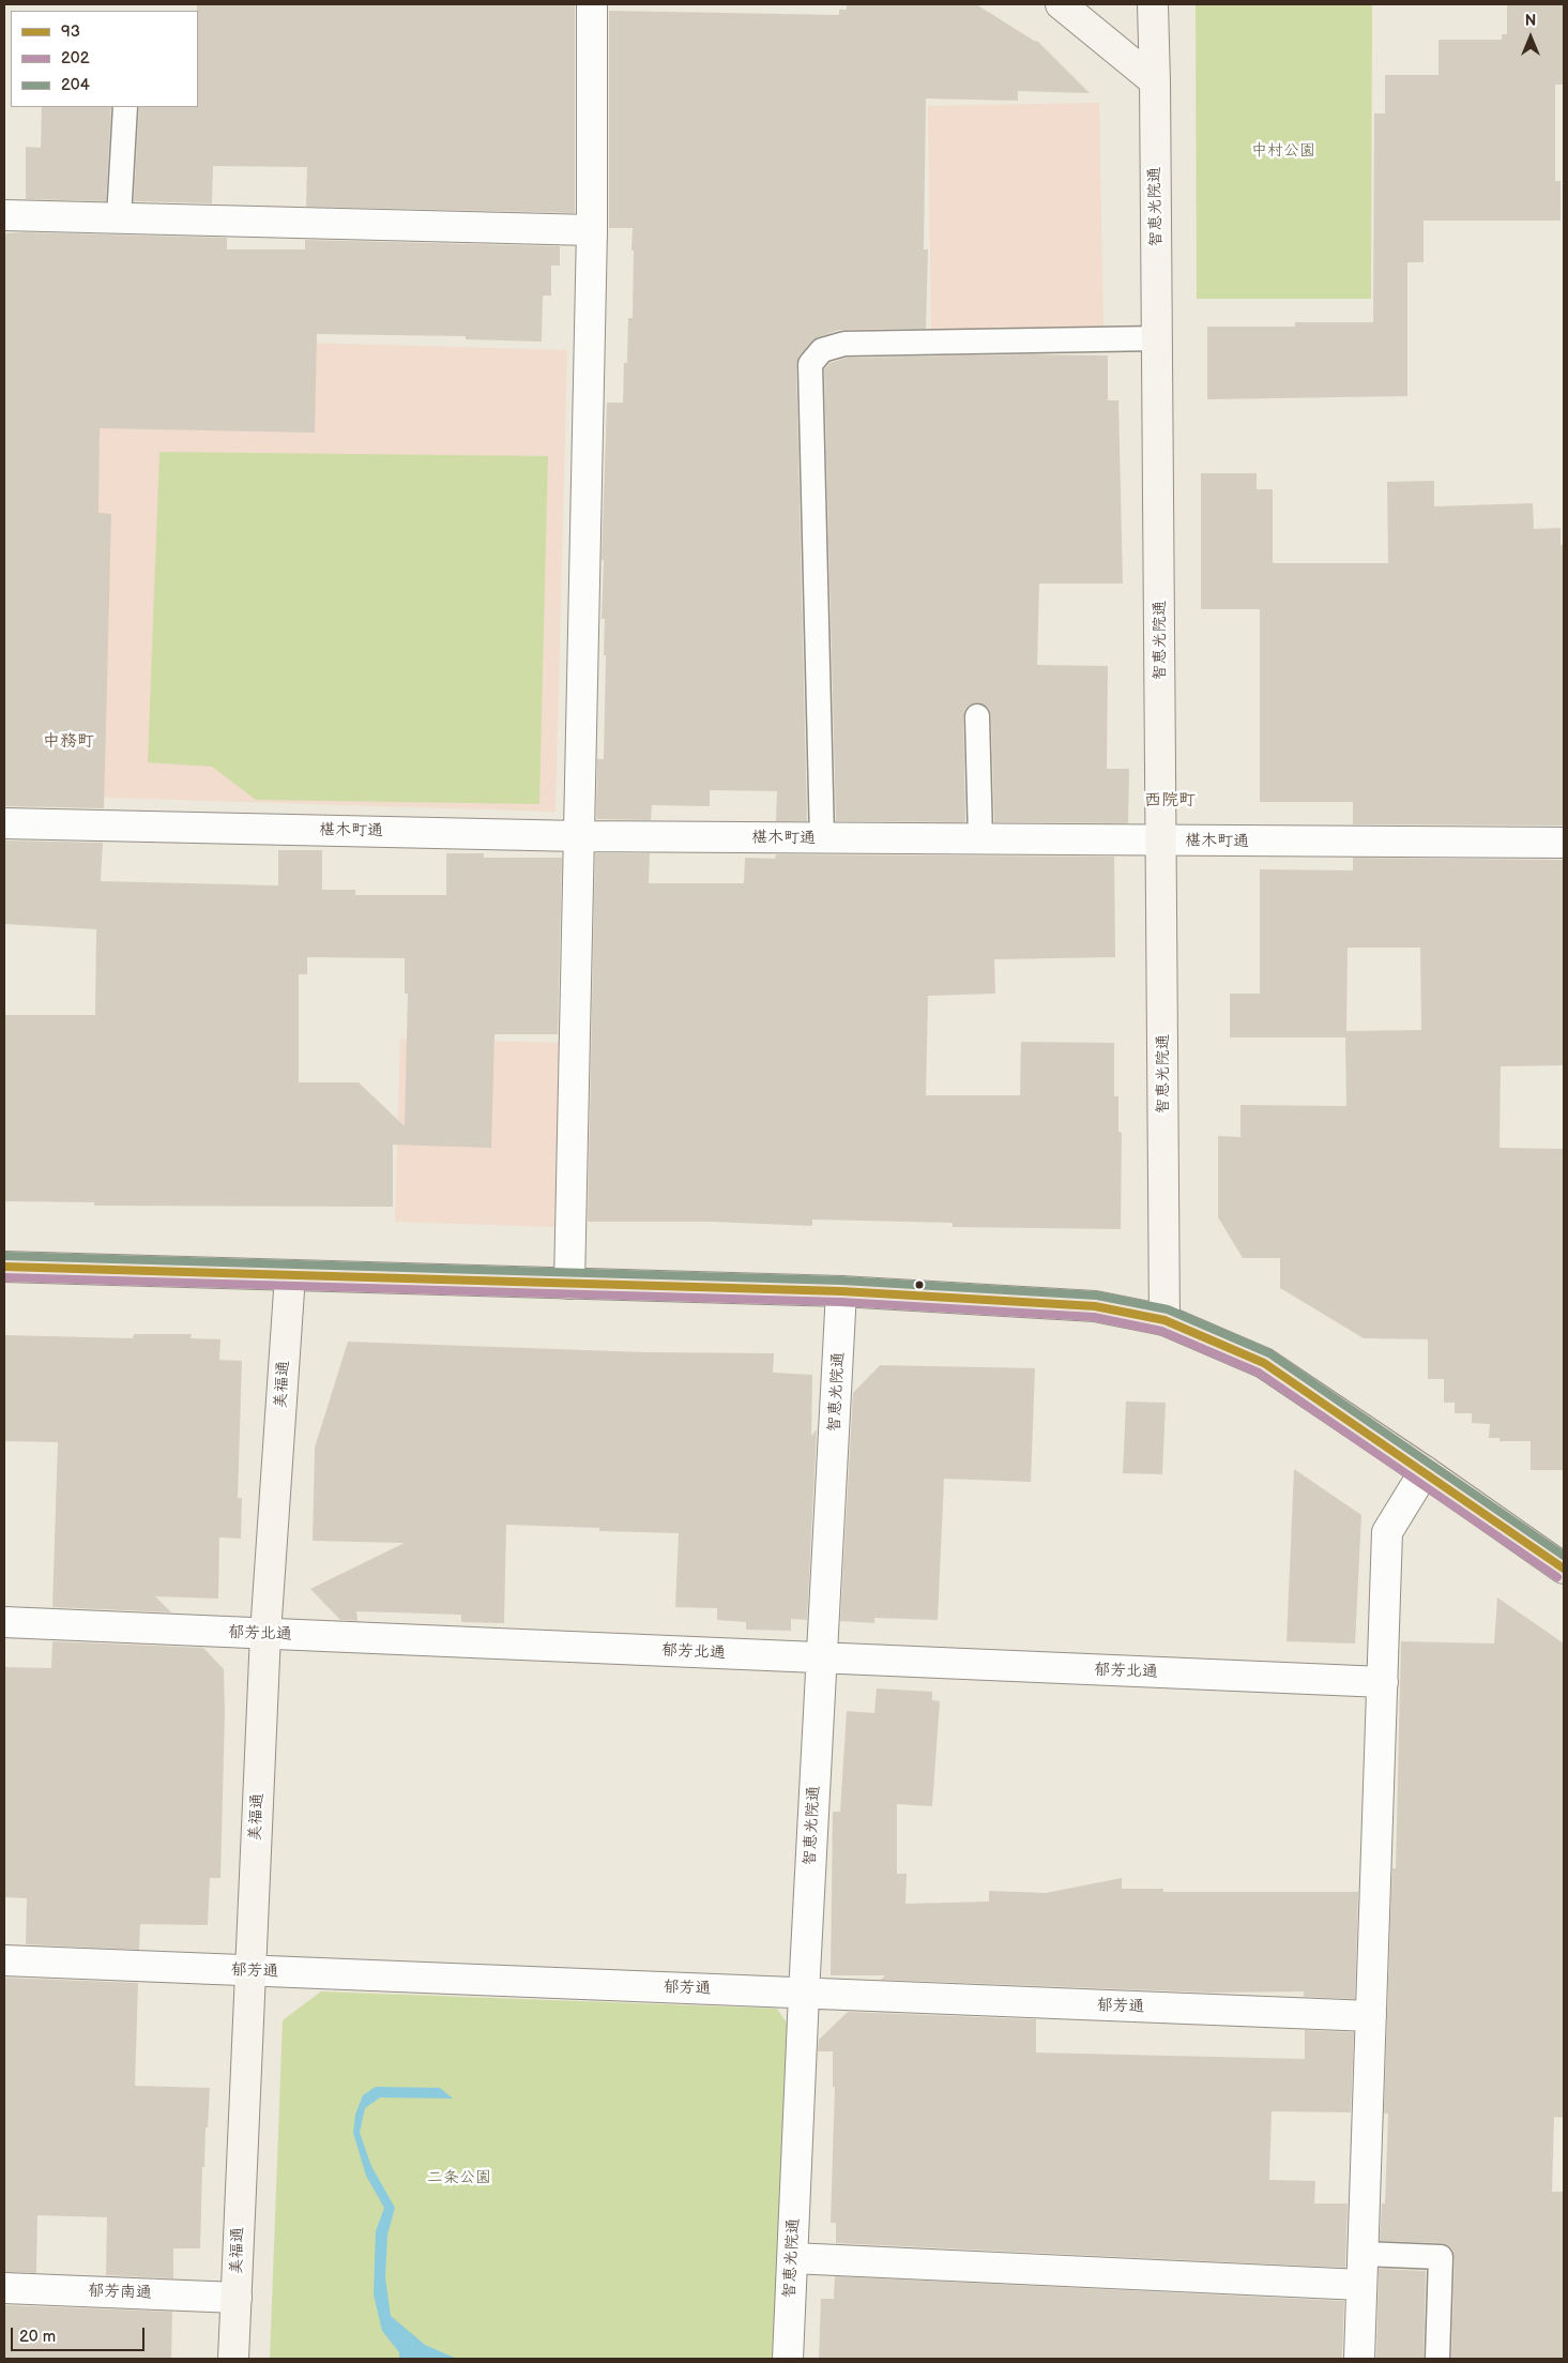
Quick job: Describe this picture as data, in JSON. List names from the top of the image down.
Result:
{
  "streets": {
    "street": [
      "智恵光院通",
      "椹木町通",
      "美福通",
      "郁芳北通",
      "郁芳通",
      "郁芳南通"
    ]
  },
  "crossings": [
    ["智恵光院通", "椹木町通"],
    ["智恵光院通", "郁芳北通"],
    ["智恵光院通", "郁芳通"],
    ["美福通", "郁芳北通"],
    ["美福通", "郁芳通"],
    ["美福通", "郁芳南通"]
  ],
  "districts": ["中務町", "西院町"],
  "parks": ["中村公園", "二条公園"],
  "lines": ["transit line 204", "transit line 93", "transit line 202"],
  "legend": ["93", "202", "204"],
  "scale_bar": "20 m",
  "north": "top"
}
